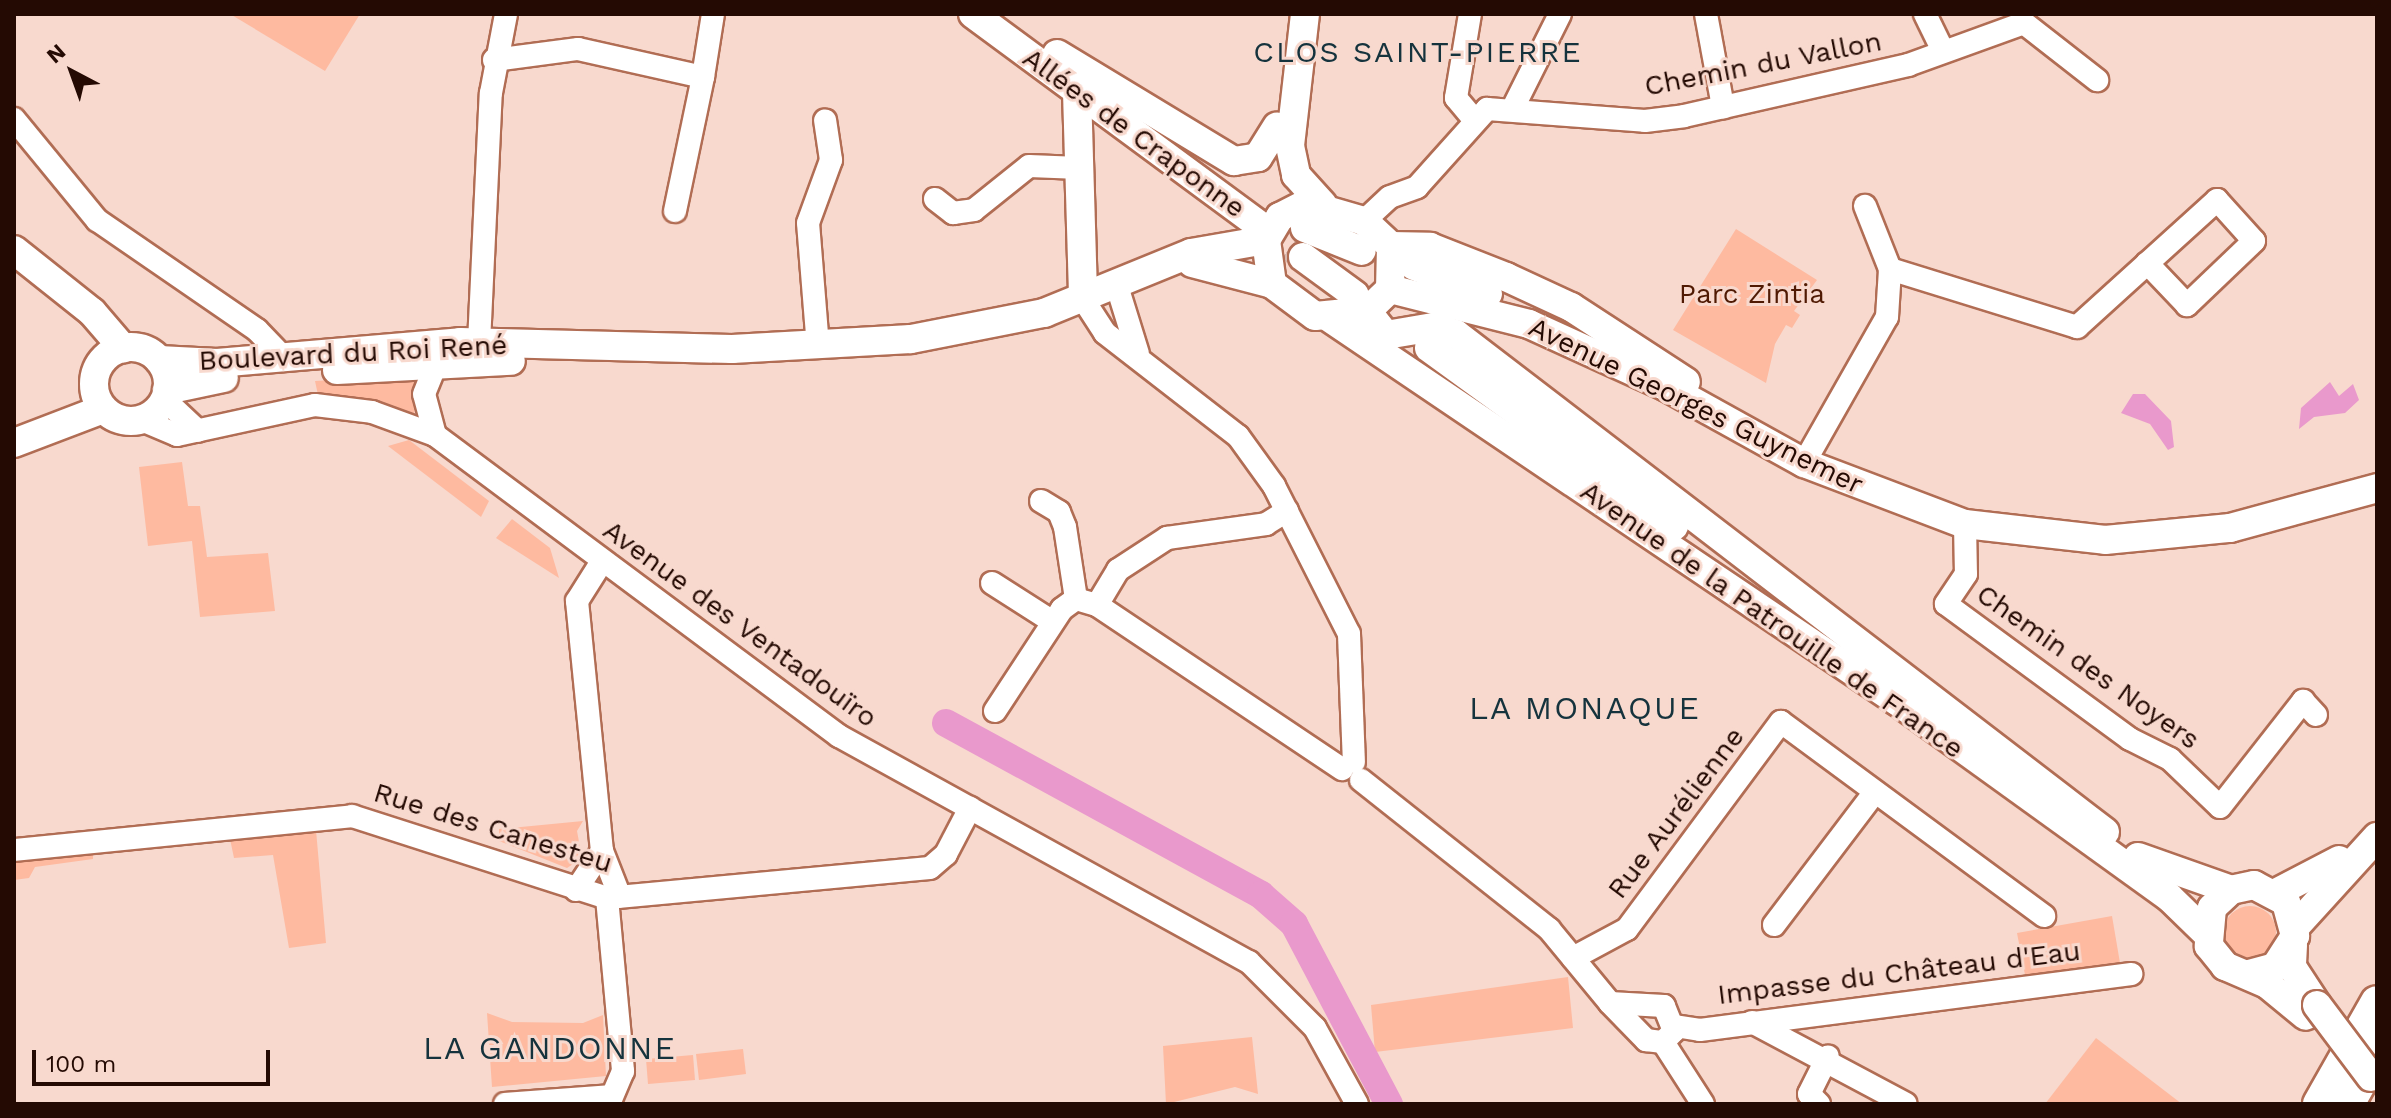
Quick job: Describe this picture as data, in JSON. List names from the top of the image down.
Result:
{
  "streets": {
    "main road": [
      "Allées de Craponne",
      "Boulevard du Roi René",
      "Avenue Georges Guynemer",
      "Avenue de la Patrouille de France"
    ],
    "street": [
      "Chemin du Vallon",
      "Avenue des Ventadouïro",
      "Chemin des Noyers",
      "Rue Aurélienne",
      "Rue des Canesteu",
      "Impasse du Château d'Eau"
    ]
  },
  "crossings": [
    ["Allées de Craponne", "Boulevard du Roi René"],
    ["Allées de Craponne", "Avenue Georges Guynemer"],
    ["Allées de Craponne", "Avenue de la Patrouille de France"],
    ["Boulevard du Roi René", "Avenue Georges Guynemer"],
    ["Boulevard du Roi René", "Avenue de la Patrouille de France"],
    ["Boulevard du Roi René", "Avenue des Ventadouïro"],
    ["Avenue Georges Guynemer", "Avenue de la Patrouille de France"],
    ["Avenue Georges Guynemer", "Chemin des Noyers"],
    ["Avenue des Ventadouïro", "Rue des Canesteu"]
  ],
  "districts": ["CLOS SAINT-PIERRE", "LA MONAQUE", "LA GANDONNE"],
  "parks": ["Parc Zintia"],
  "scale_bar": "100 m",
  "north": "top left"
}
